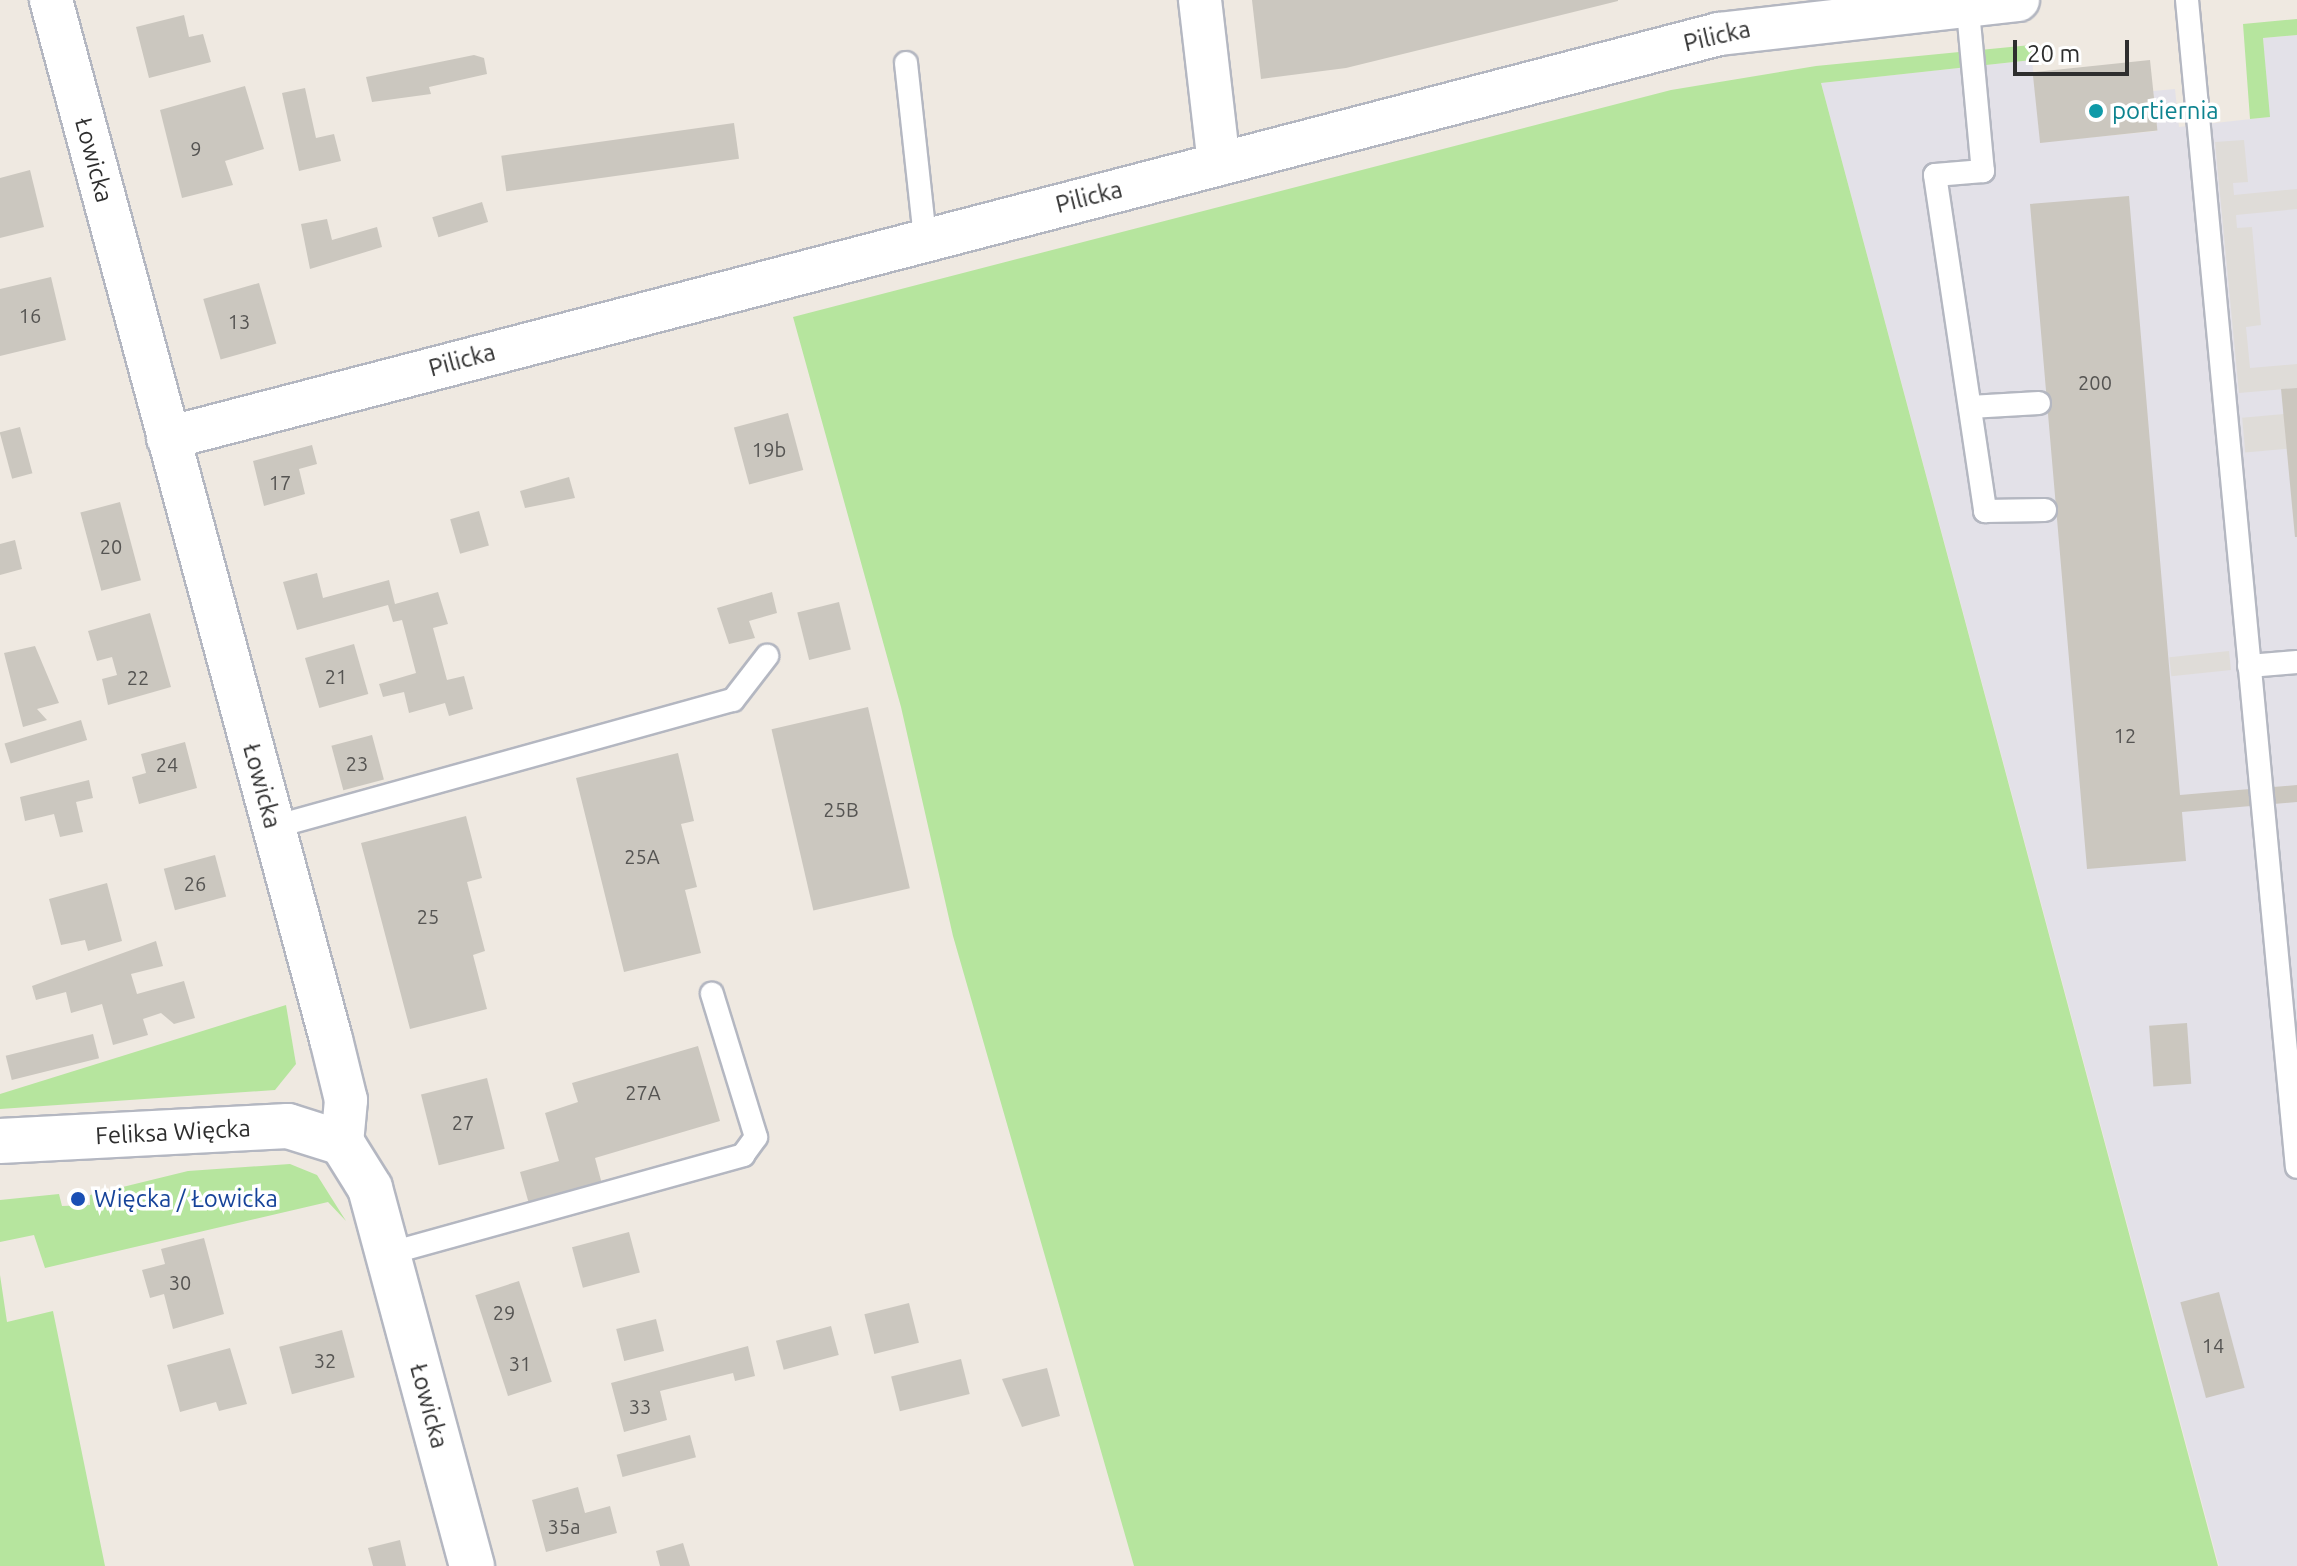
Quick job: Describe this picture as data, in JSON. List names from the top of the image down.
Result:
{
  "streets": {
    "street": ["Pilicka", "Łowicka", "Feliksa Więcka"]
  },
  "crossings": [
    ["Pilicka", "Łowicka"],
    ["Łowicka", "Feliksa Więcka"]
  ],
  "places": ["portiernia", "Więcka / Łowicka"],
  "house_numbers": [
    "9",
    "16",
    "13",
    "200",
    "19b",
    "17",
    "20",
    "21",
    "22",
    "12",
    "23",
    "24",
    "25B",
    "25A",
    "26",
    "25",
    "27A",
    "27",
    "30",
    "29",
    "14",
    "32",
    "31",
    "33",
    "35a"
  ],
  "scale_bar": "20 m"
}
